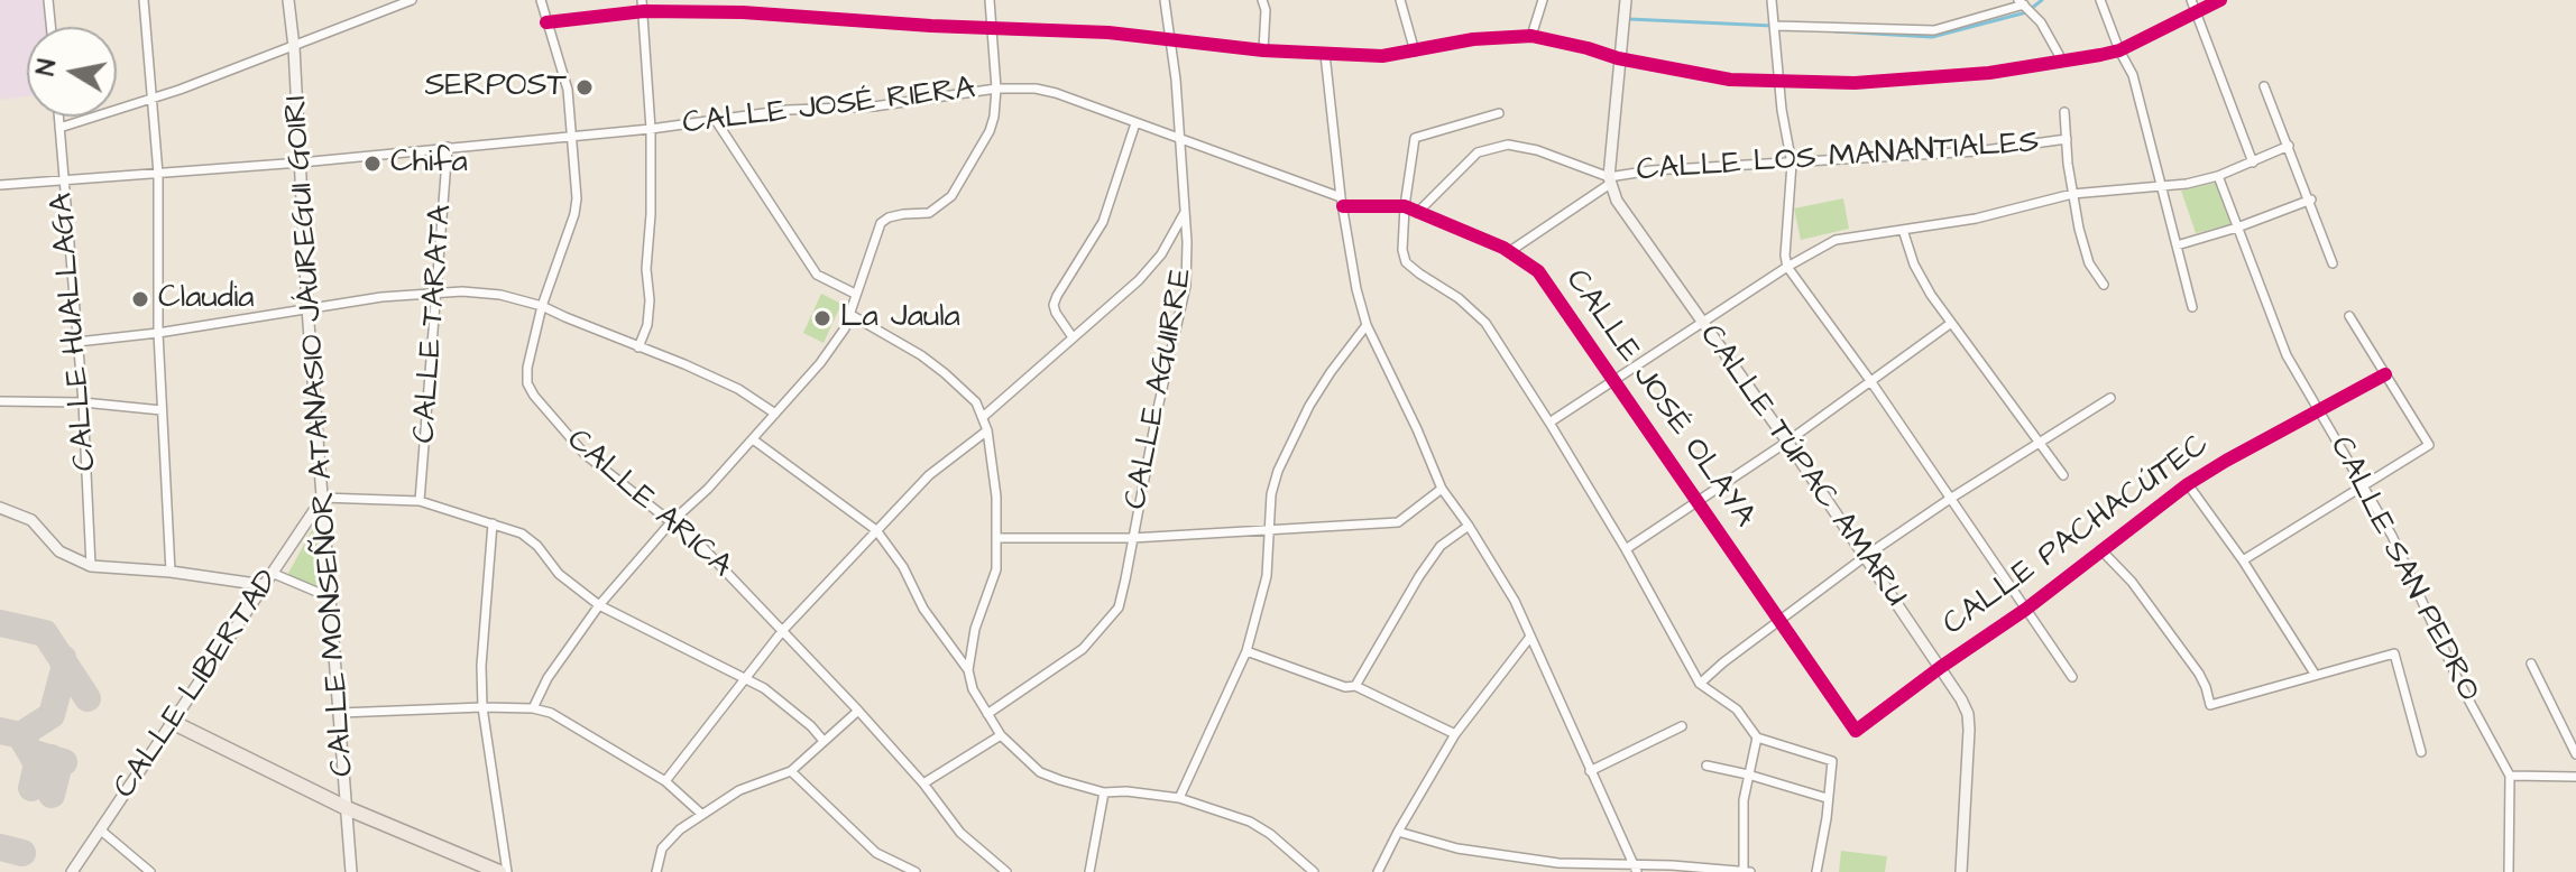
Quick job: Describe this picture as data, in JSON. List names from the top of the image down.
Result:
{
  "streets": {
    "street": [
      "CALLE JOSÉ RIERA",
      "CALLE LOS MANANTIALES",
      "CALLE TARATA",
      "CALLE HUALLAGA",
      "CALLE AGUIRRE",
      "CALLE JOSÉ OLAYA",
      "CALLE MONSEÑOR ATANASIO JÁUREGUI GOIRI",
      "CALLE TÚPAC AMARU",
      "CALLE ARICA",
      "CALLE PACHACÚTEC",
      "CALLE SAN PEDRO",
      "CALLE LIBERTAD"
    ]
  },
  "crossings": [
    ["CALLE JOSÉ RIERA", "CALLE TARATA"],
    ["CALLE JOSÉ RIERA", "CALLE HUALLAGA"],
    ["CALLE JOSÉ RIERA", "CALLE AGUIRRE"],
    ["CALLE JOSÉ RIERA", "CALLE JOSÉ OLAYA"],
    ["CALLE JOSÉ RIERA", "CALLE MONSEÑOR ATANASIO JÁUREGUI GOIRI"],
    ["CALLE JOSÉ RIERA", "CALLE ARICA"],
    ["CALLE LOS MANANTIALES", "CALLE TÚPAC AMARU"],
    ["CALLE JOSÉ OLAYA", "CALLE PACHACÚTEC"],
    ["CALLE MONSEÑOR ATANASIO JÁUREGUI GOIRI", "CALLE LIBERTAD"],
    ["CALLE TÚPAC AMARU", "CALLE PACHACÚTEC"],
    ["CALLE PACHACÚTEC", "CALLE SAN PEDRO"]
  ],
  "places": [
    "SERPOST",
    "Chifa",
    "Claudia",
    "La Jaula"
  ],
  "north": "left"
}
